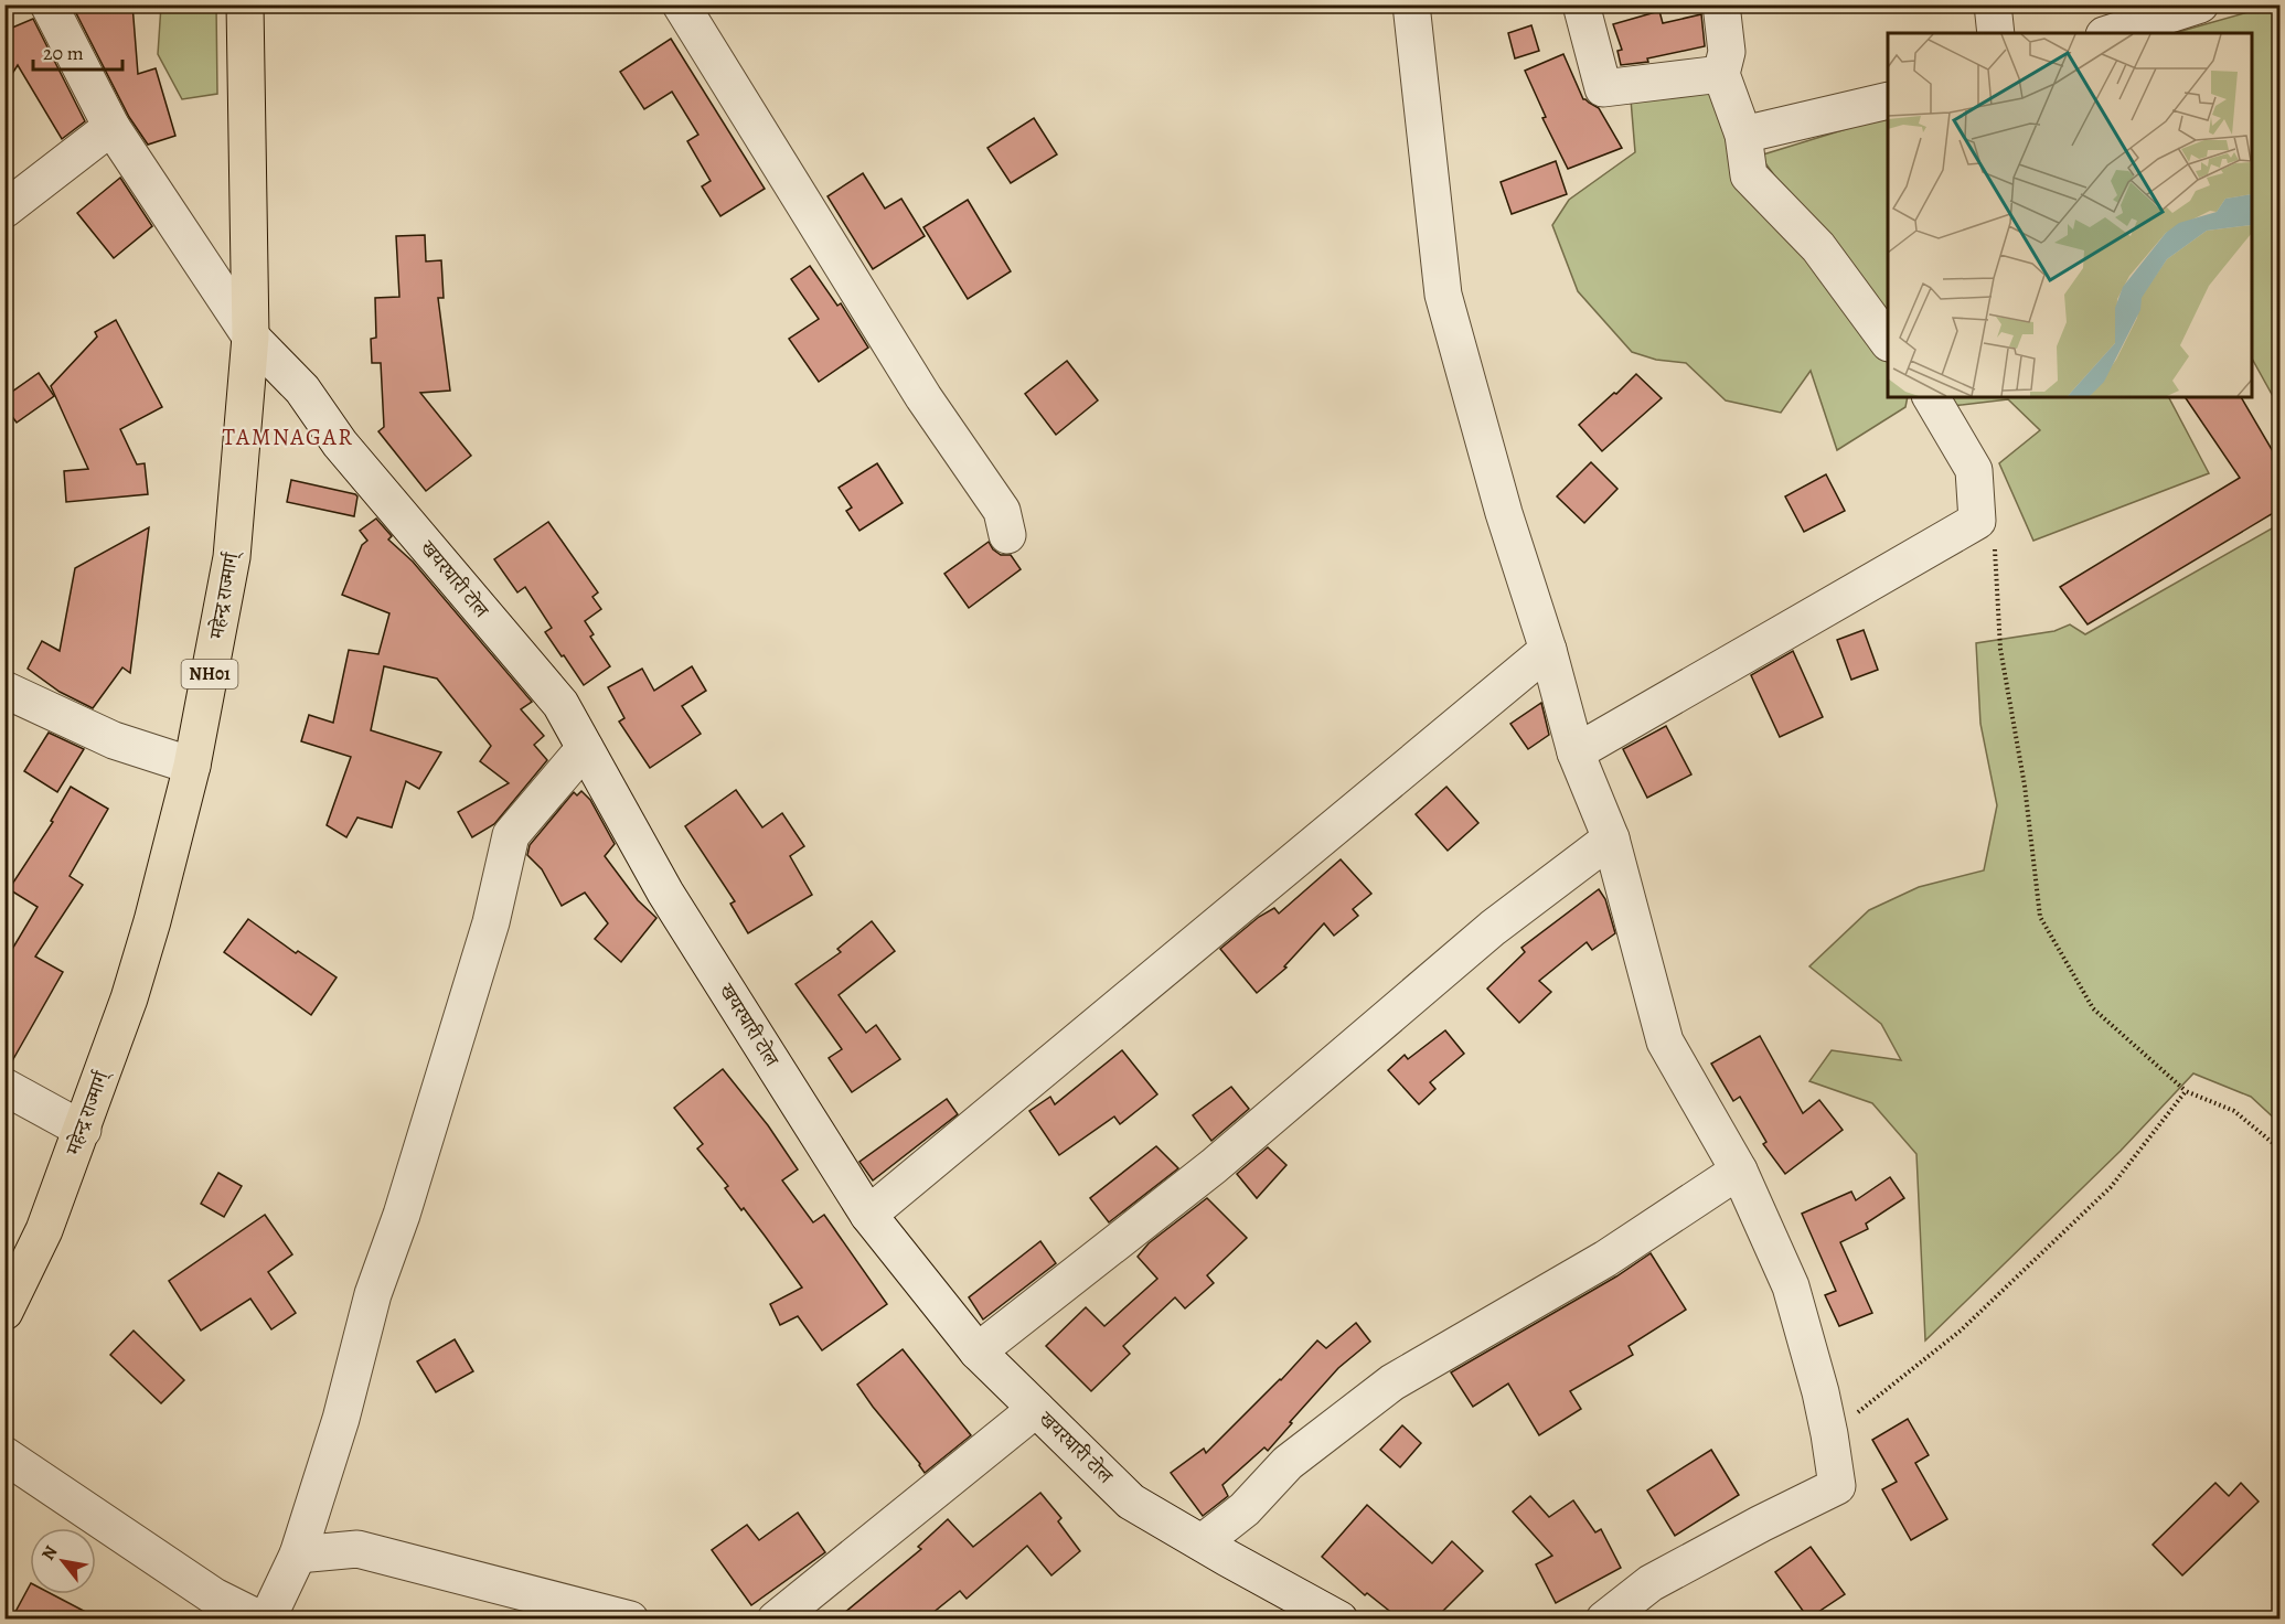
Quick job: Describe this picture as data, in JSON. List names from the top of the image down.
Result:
{
  "streets": {
    "highway": ["महेन्द्र राज्मार्ग्", "NH01"],
    "street": ["खयरघारी टोल"]
  },
  "crossings": [
    ["खयरघारी टोल", "महेन्द्र राज्मार्ग्"]
  ],
  "districts": ["TAMNAGAR"],
  "scale_bar": "20 m",
  "north": "top left"
}
